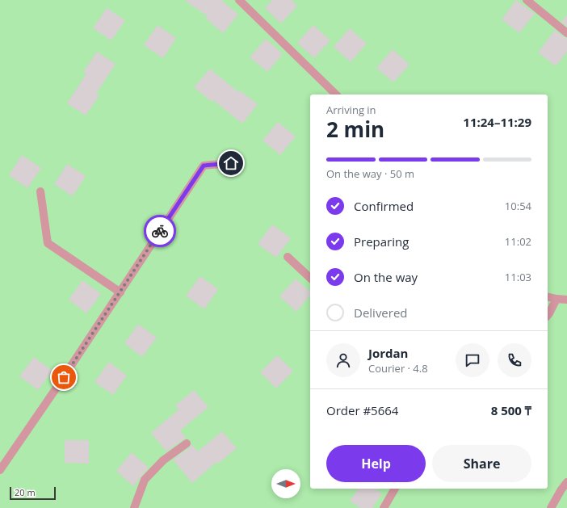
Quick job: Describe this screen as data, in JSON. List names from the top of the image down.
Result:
{
  "scale_bar": "20 m",
  "north": "right",
  "page": {
    "heading": ["2 min", "Arriving in", "11:24–11:29"],
    "panel": [
      "Jordan",
      "Courier · 4.8",
      "Order #5664",
      "8 500 ₸"
    ],
    "bar": "On the way · 50 m",
    "list": [
      ["Confirmed", "10:54"],
      ["Preparing", "11:02"],
      ["On the way", "11:03"],
      "Delivered"
    ],
    "buttons": ["Help", "Share"],
    "scale": "20 m"
  }
}
